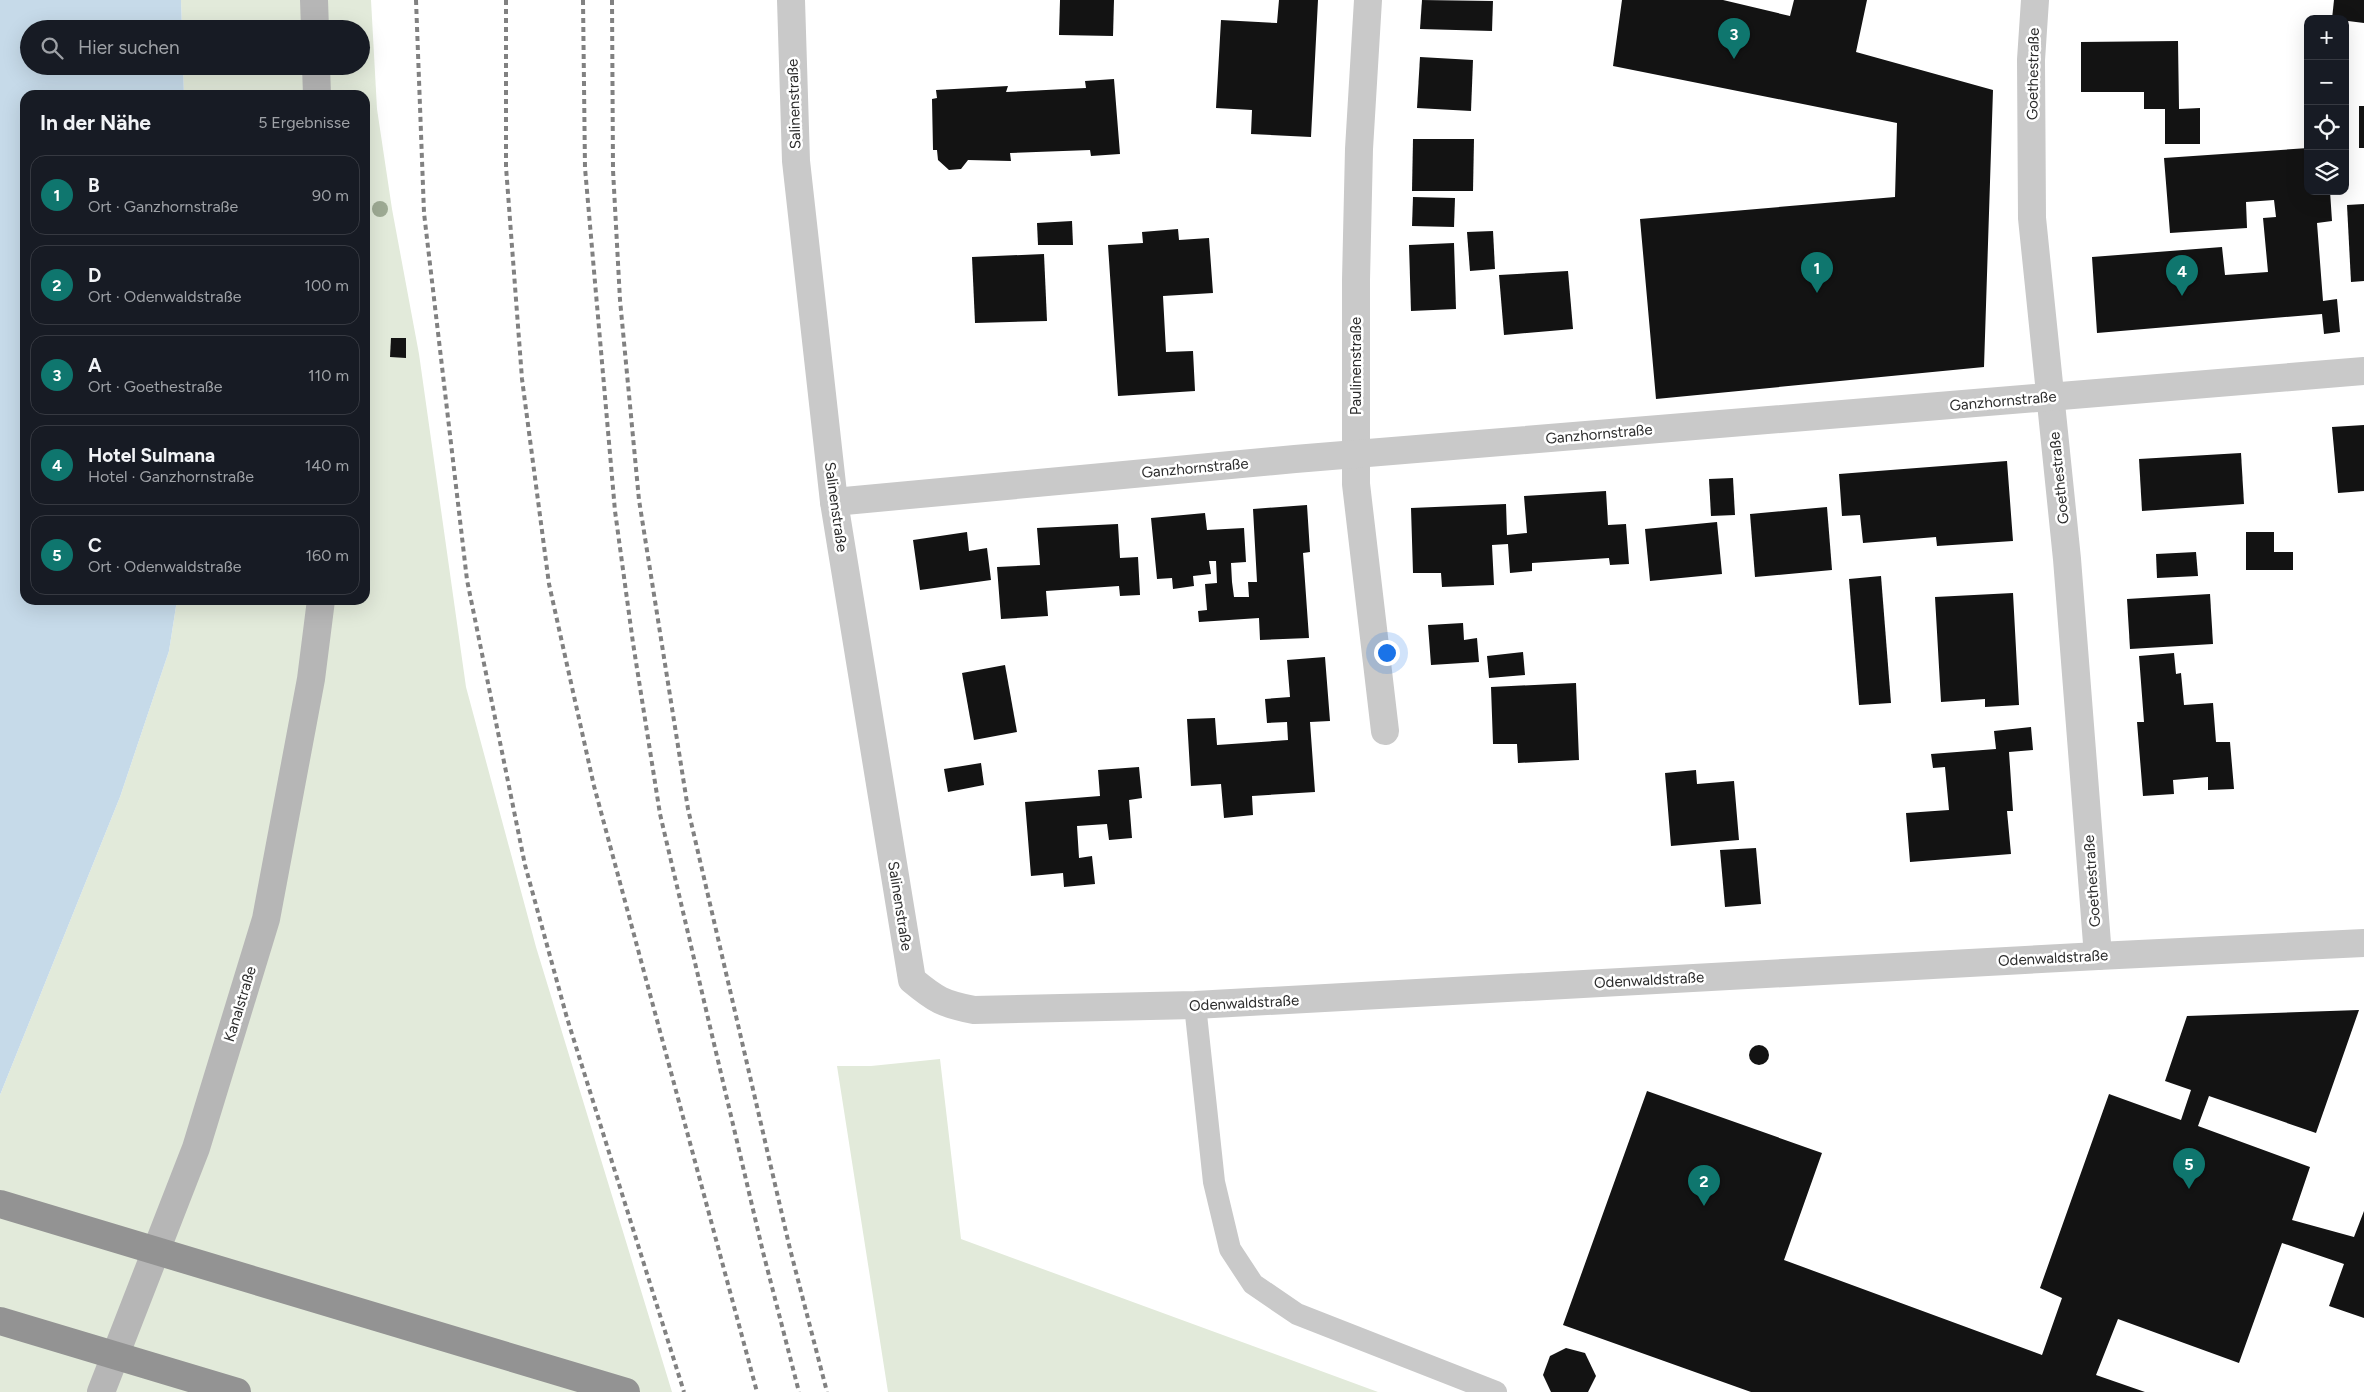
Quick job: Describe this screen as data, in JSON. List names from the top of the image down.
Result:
{
  "streets": {
    "main road": ["Kanalstraße"],
    "street": [
      "Goethestraße",
      "Salinenstraße",
      "Paulinenstraße",
      "Ganzhornstraße",
      "Odenwaldstraße"
    ]
  },
  "crossings": [
    ["Goethestraße", "Ganzhornstraße"],
    ["Goethestraße", "Odenwaldstraße"],
    ["Salinenstraße", "Ganzhornstraße"],
    ["Salinenstraße", "Odenwaldstraße"],
    ["Paulinenstraße", "Ganzhornstraße"]
  ],
  "page": {
    "map_buttons": ["+", "−"],
    "pins": [
      "3",
      "1",
      "4",
      "5",
      "2"
    ],
    "search": "Hier suchen",
    "heading": ["In der Nähe", "5 Ergebnisse"],
    "list": [
      {
        "mark": "1",
        "name": "B",
        "note": "Ort · Ganzhornstraße",
        "value": "90 m"
      },
      {
        "mark": "2",
        "name": "D",
        "note": "Ort · Odenwaldstraße",
        "value": "100 m"
      },
      {
        "mark": "3",
        "name": "A",
        "note": "Ort · Goethestraße",
        "value": "110 m"
      },
      {
        "mark": "4",
        "name": "Hotel Sulmana",
        "note": "Hotel · Ganzhornstraße",
        "value": "140 m"
      },
      {
        "mark": "5",
        "name": "C",
        "note": "Ort · Odenwaldstraße",
        "value": "160 m"
      }
    ]
  }
}
